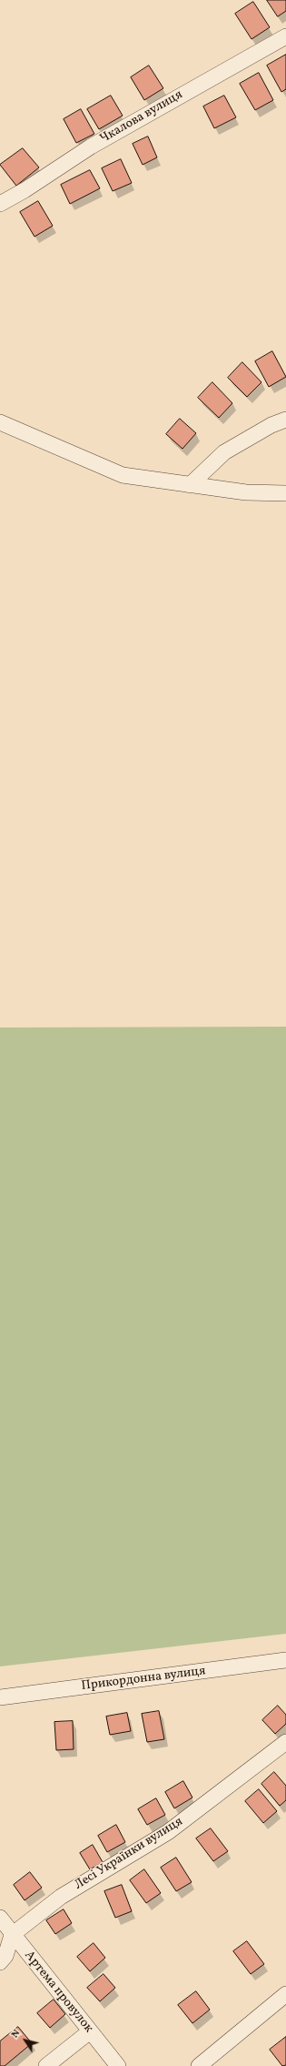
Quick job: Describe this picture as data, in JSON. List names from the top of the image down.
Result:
{
  "streets": {
    "street": [
      "Чкалова вулиця",
      "Прикордонна вулиця",
      "Лесі Українки вулиця",
      "Артема провулок"
    ]
  },
  "crossings": [
    ["Лесі Українки вулиця", "Артема провулок"]
  ],
  "north": "top left"
}
